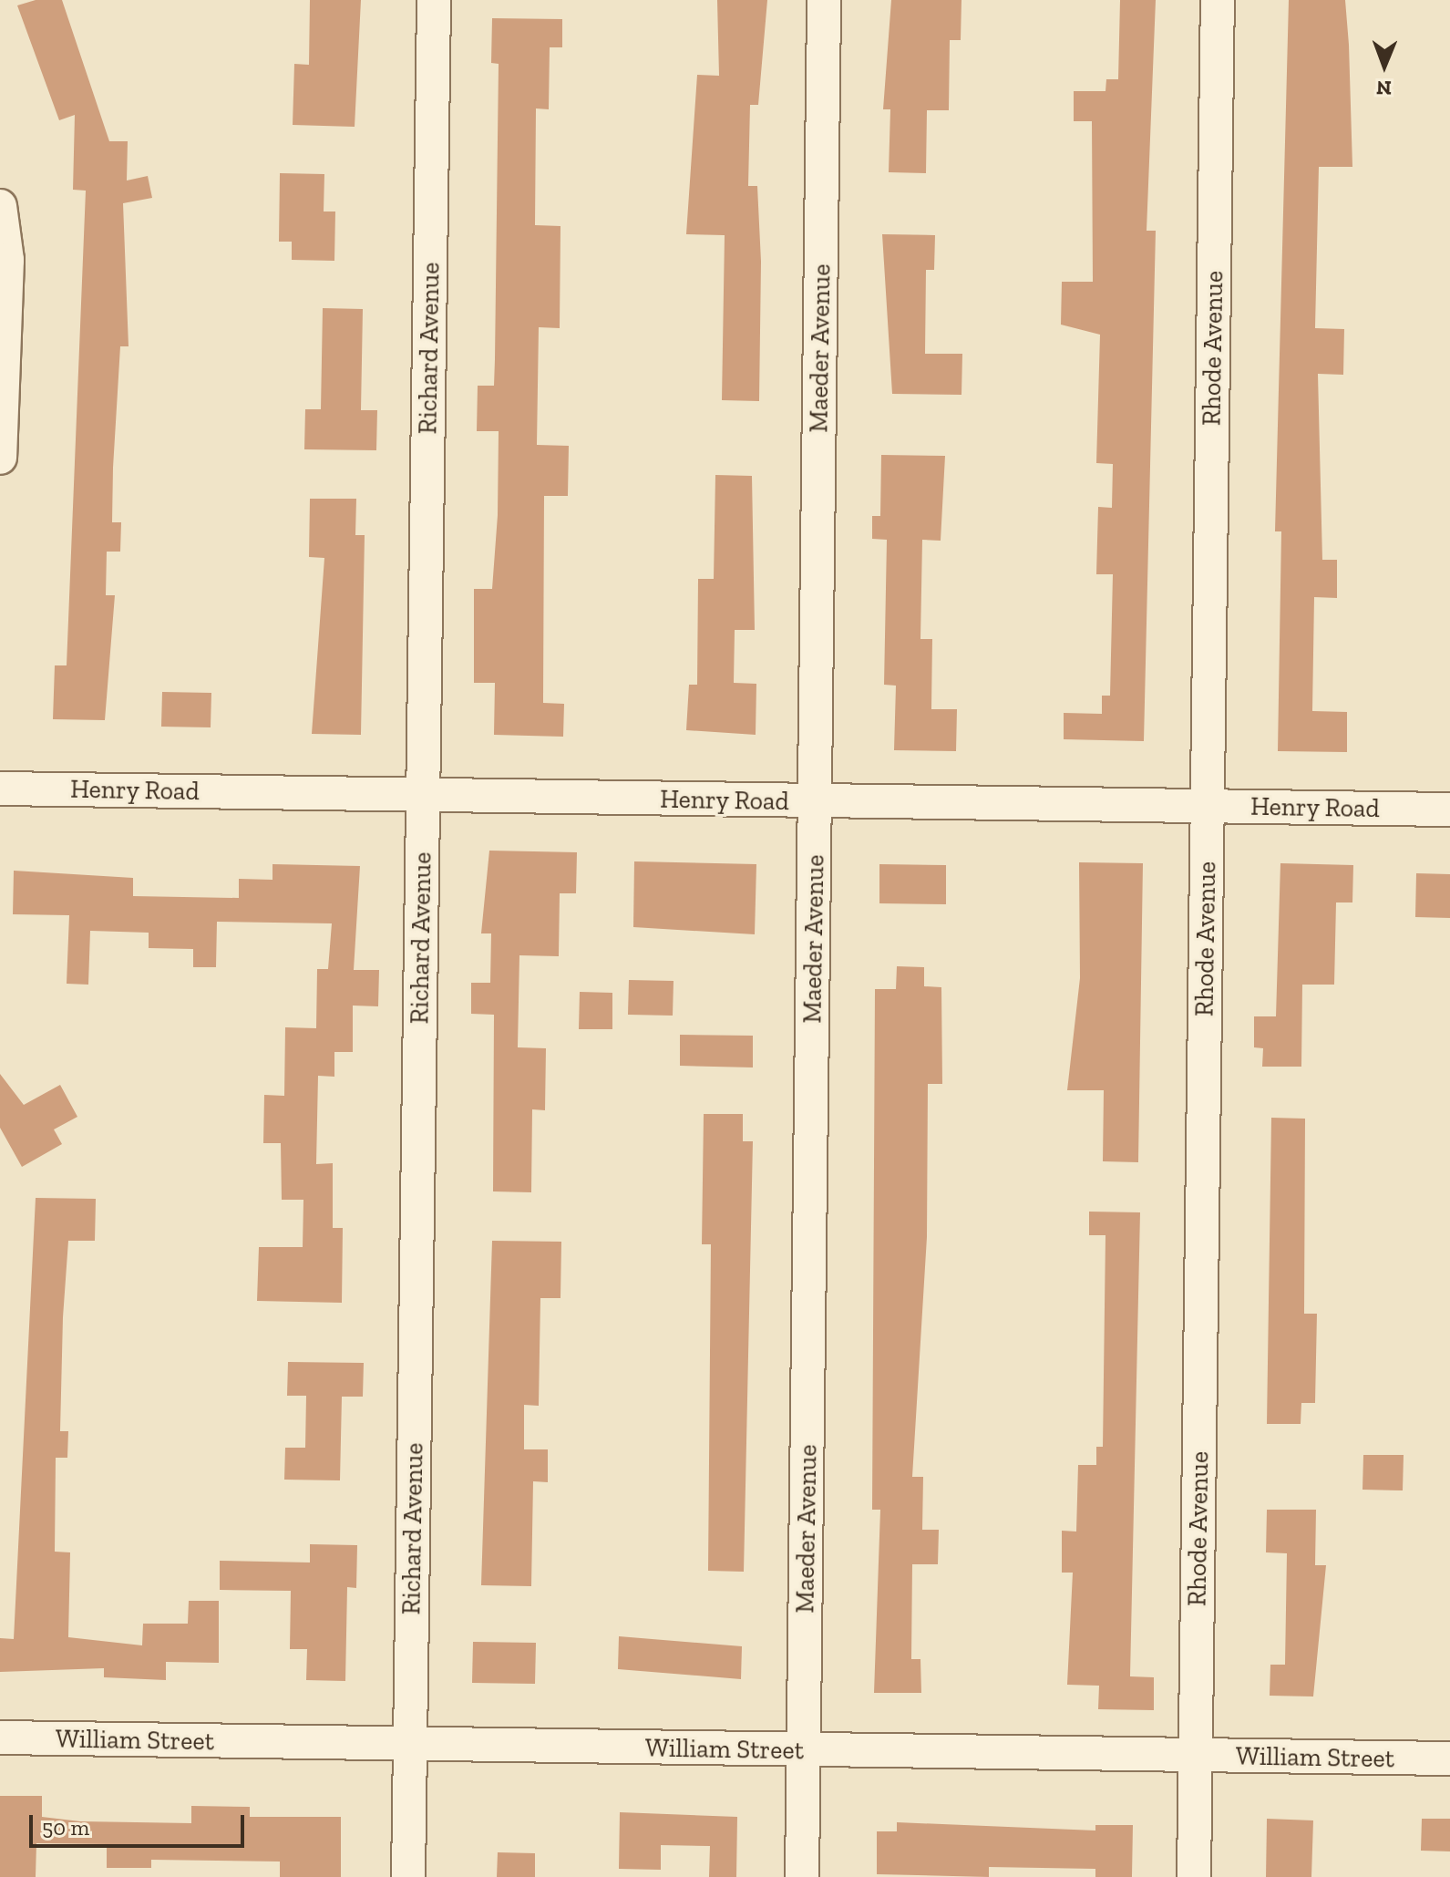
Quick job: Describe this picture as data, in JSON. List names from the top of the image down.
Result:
{
  "streets": {
    "street": [
      "Richard Avenue",
      "Maeder Avenue",
      "Rhode Avenue",
      "Henry Road",
      "William Street"
    ]
  },
  "crossings": [
    ["Richard Avenue", "Henry Road"],
    ["Richard Avenue", "William Street"],
    ["Maeder Avenue", "Henry Road"],
    ["Maeder Avenue", "William Street"],
    ["Rhode Avenue", "Henry Road"],
    ["Rhode Avenue", "William Street"]
  ],
  "scale_bar": "50 m",
  "north": "bottom"
}
